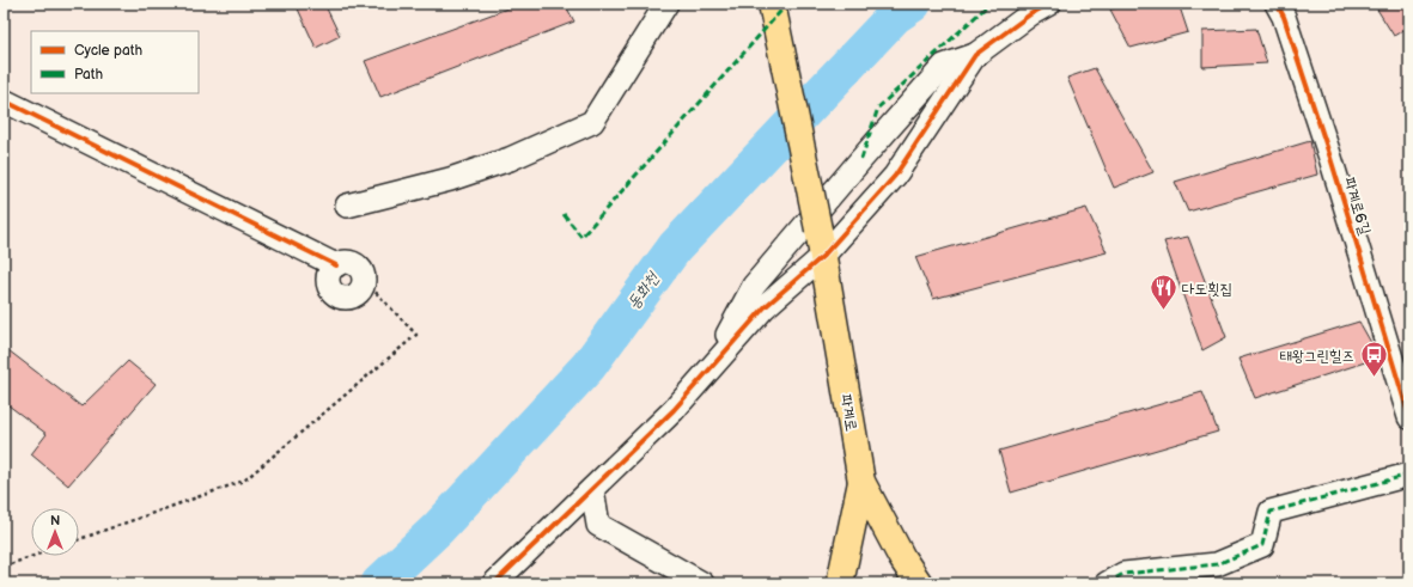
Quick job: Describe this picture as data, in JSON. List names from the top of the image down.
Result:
{
  "streets": {
    "main road": ["파계로"],
    "street": ["파계로6길"]
  },
  "water": ["동화천"],
  "places": {
    "restaurant": ["다도횟집"],
    "bus stop": ["태왕그린힐즈"]
  },
  "legend": ["Cycle path", "Path"],
  "north": "top"
}
